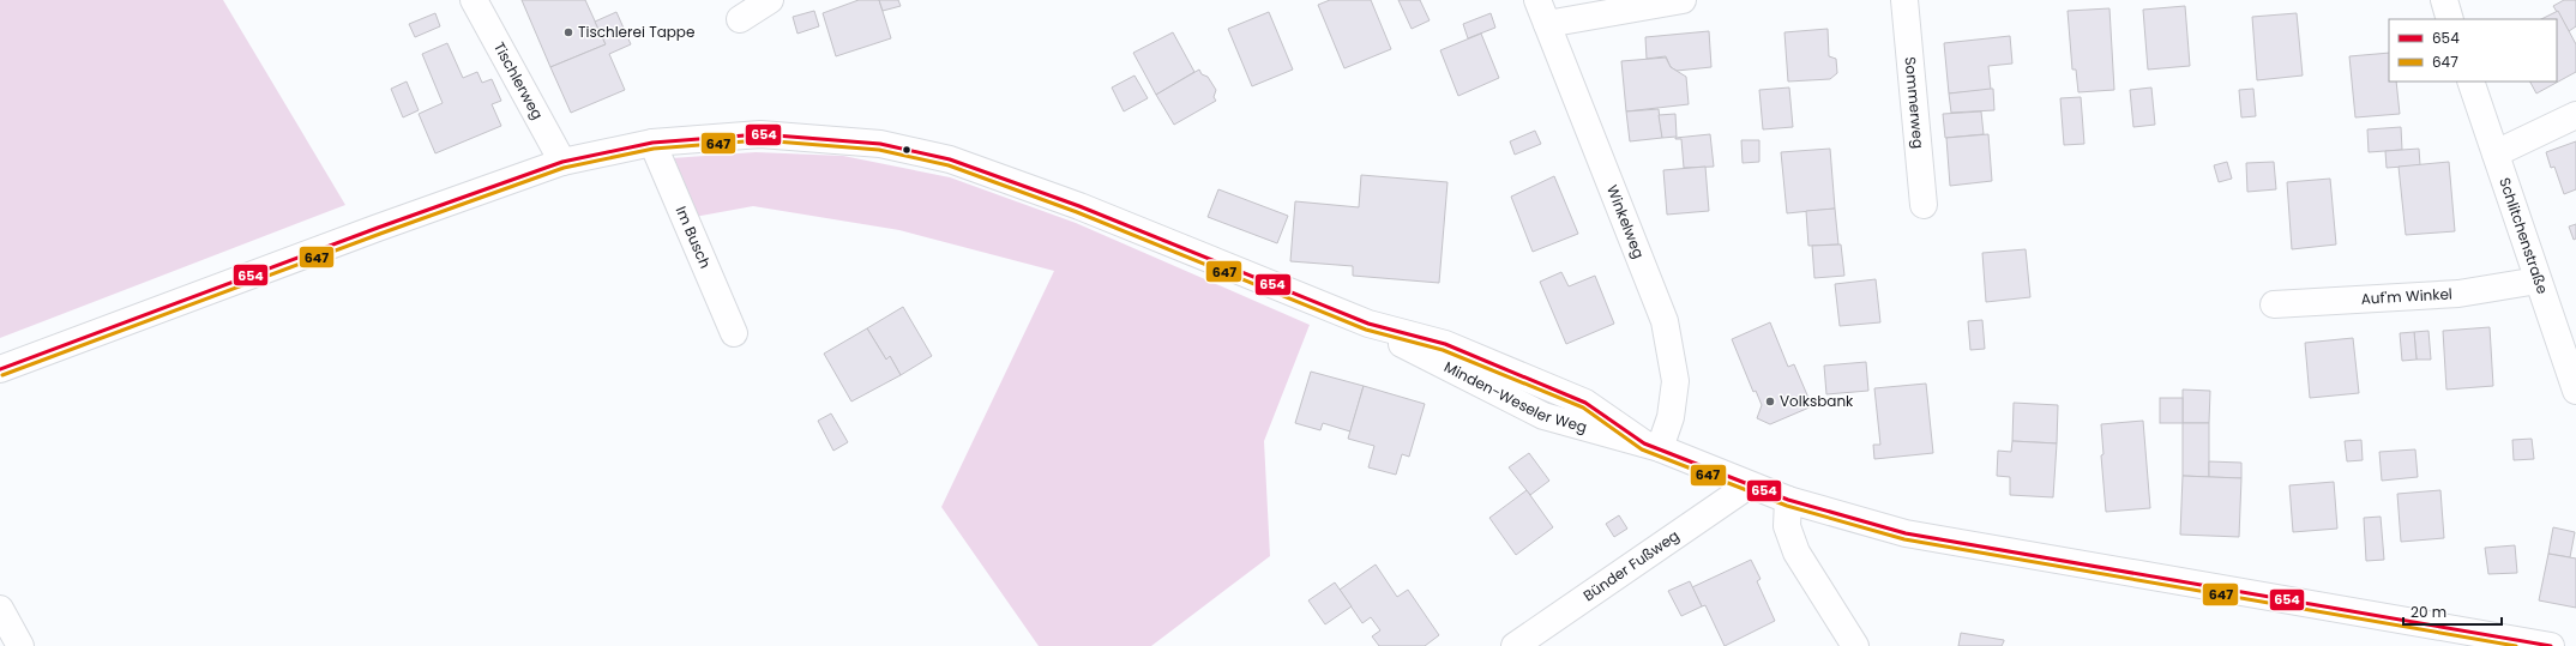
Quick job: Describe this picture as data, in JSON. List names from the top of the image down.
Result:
{
  "streets": {
    "street": [
      "Tischlerweg",
      "Sommerweg",
      "Winkelweg",
      "Schlitchenstraße",
      "Im Busch",
      "Auf'm Winkel",
      "Minden-Weseler Weg",
      "Bünder Fußweg"
    ]
  },
  "crossings": [
    ["Tischlerweg", "Minden-Weseler Weg"],
    ["Winkelweg", "Minden-Weseler Weg"],
    ["Schlitchenstraße", "Auf'm Winkel"],
    ["Im Busch", "Minden-Weseler Weg"],
    ["Minden-Weseler Weg", "Bünder Fußweg"]
  ],
  "places": ["Tischlerei Tappe", "Volksbank"],
  "lines": ["transit line 654", "transit line 647"],
  "legend": ["654", "647"],
  "scale_bar": "20 m"
}
